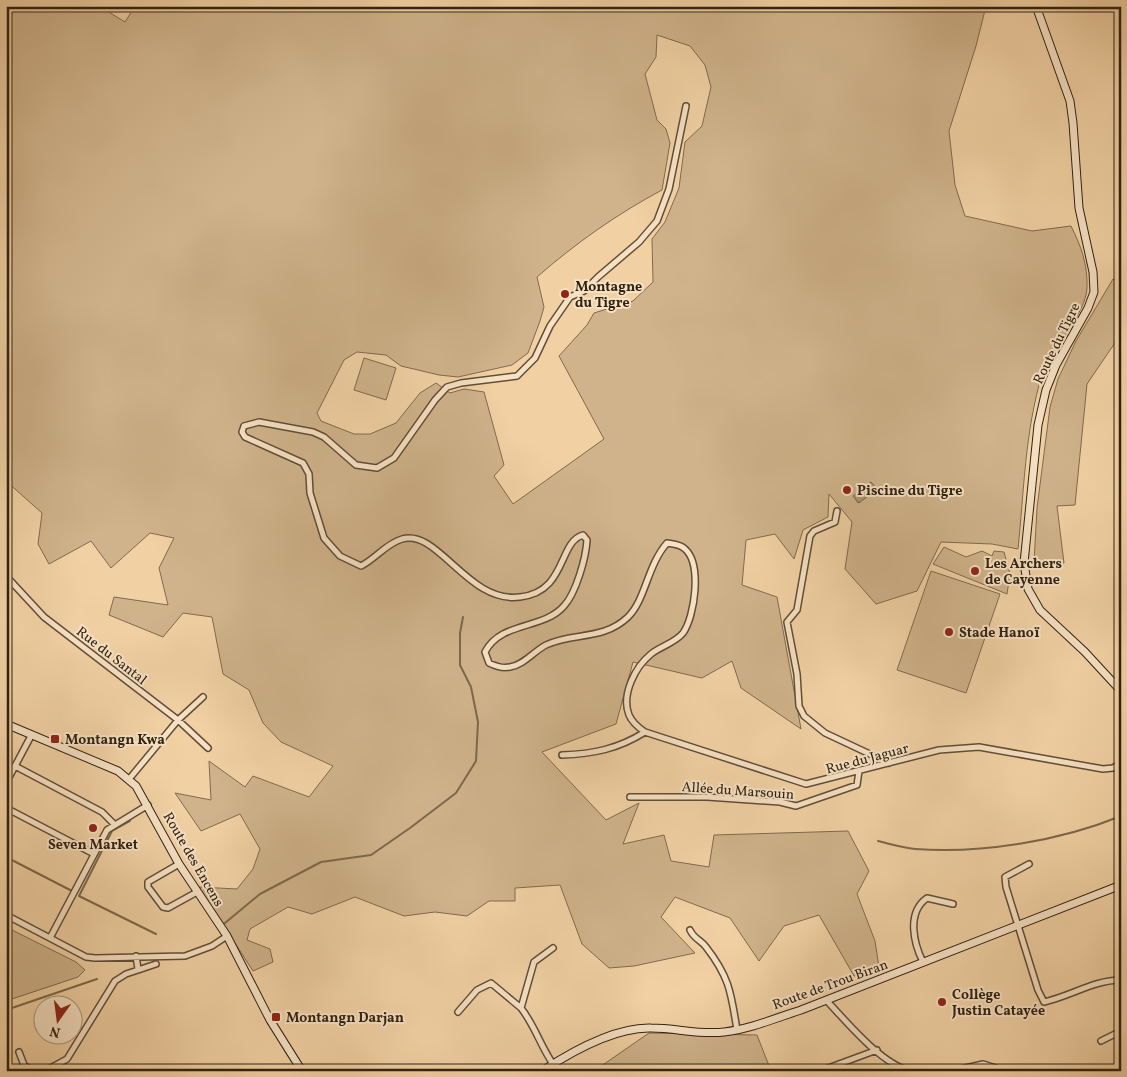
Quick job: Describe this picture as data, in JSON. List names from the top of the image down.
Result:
{
  "streets": {
    "main road": ["Route du Tigre", "Route des Encens", "Route de Trou Biran"],
    "street": ["Rue du Santal", "Rue du Jaguar", "Allée du Marsouin"]
  },
  "crossings": [
    ["Rue du Jaguar", "Allée du Marsouin"]
  ],
  "places": {
    "other": [
      "Montagne du Tigre",
      "Piscine du Tigre",
      "Les Archers de Cayenne",
      "Stade Hanoï",
      "Seven Market",
      "Collège Justin Catayée"
    ],
    "transit": ["Montangn Kwa", "Montangn Darjan"]
  },
  "north": "bottom"
}
